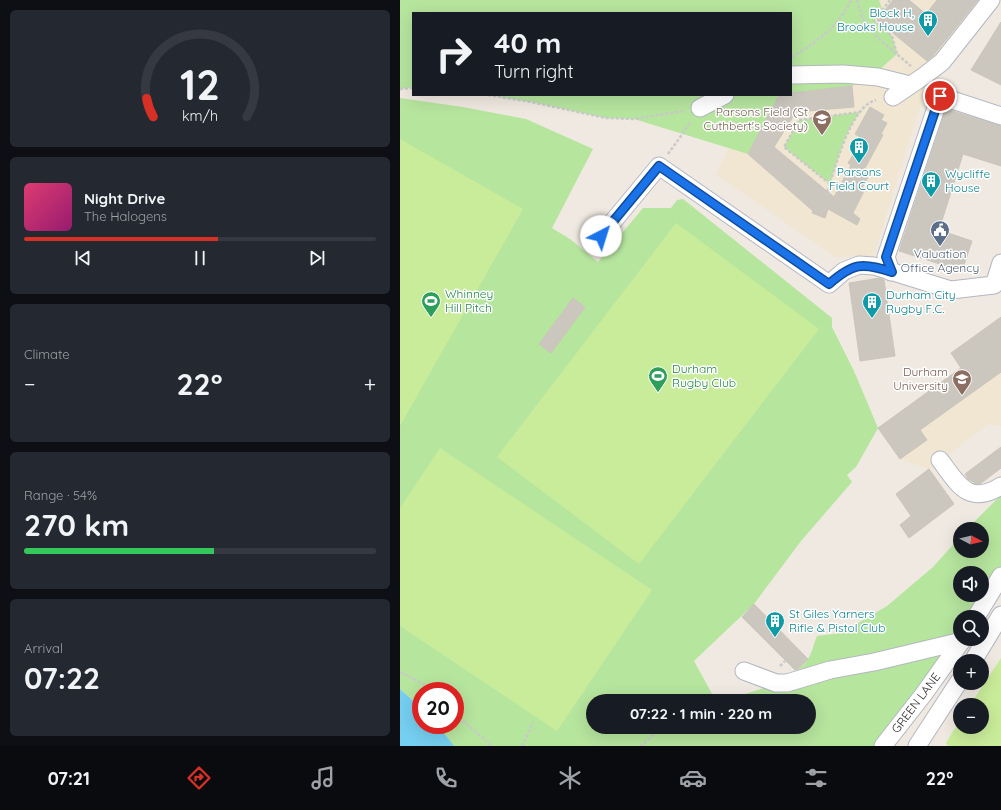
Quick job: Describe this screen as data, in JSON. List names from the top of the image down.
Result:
{
  "streets": {
    "street": ["GREEN LANE"]
  },
  "places": {
    "building": [
      "Block H, Brooks House",
      "Parsons Field Court",
      "Wycliffe House",
      "Durham City Rugby F.C.",
      "St Giles Yarners Rifle & Pistol Club"
    ],
    "school or university": ["Parsons Field (St Cuthbert's Society)", "Durham University"],
    "public building": ["Valuation Office Agency"],
    "sports": ["Whinney Hill Pitch", "Durham Rugby Club"]
  },
  "north": "right",
  "page": {
    "turn": ["40 m", "Turn right"],
    "song": ["Night Drive", "The Halogens"],
    "tile": [
      "Climate",
      ["Range · 54%", "270 km"],
      ["Arrival", "07:22"]
    ],
    "heat": ["−", "22°", "+"],
    "map_buttons": ["+", "−"],
    "limit": "20",
    "trip": "07:22 · 1 min · 220 m",
    "tabs": ["07:21", "22°"],
    "gauge": ["12", "km/h"]
  }
}
